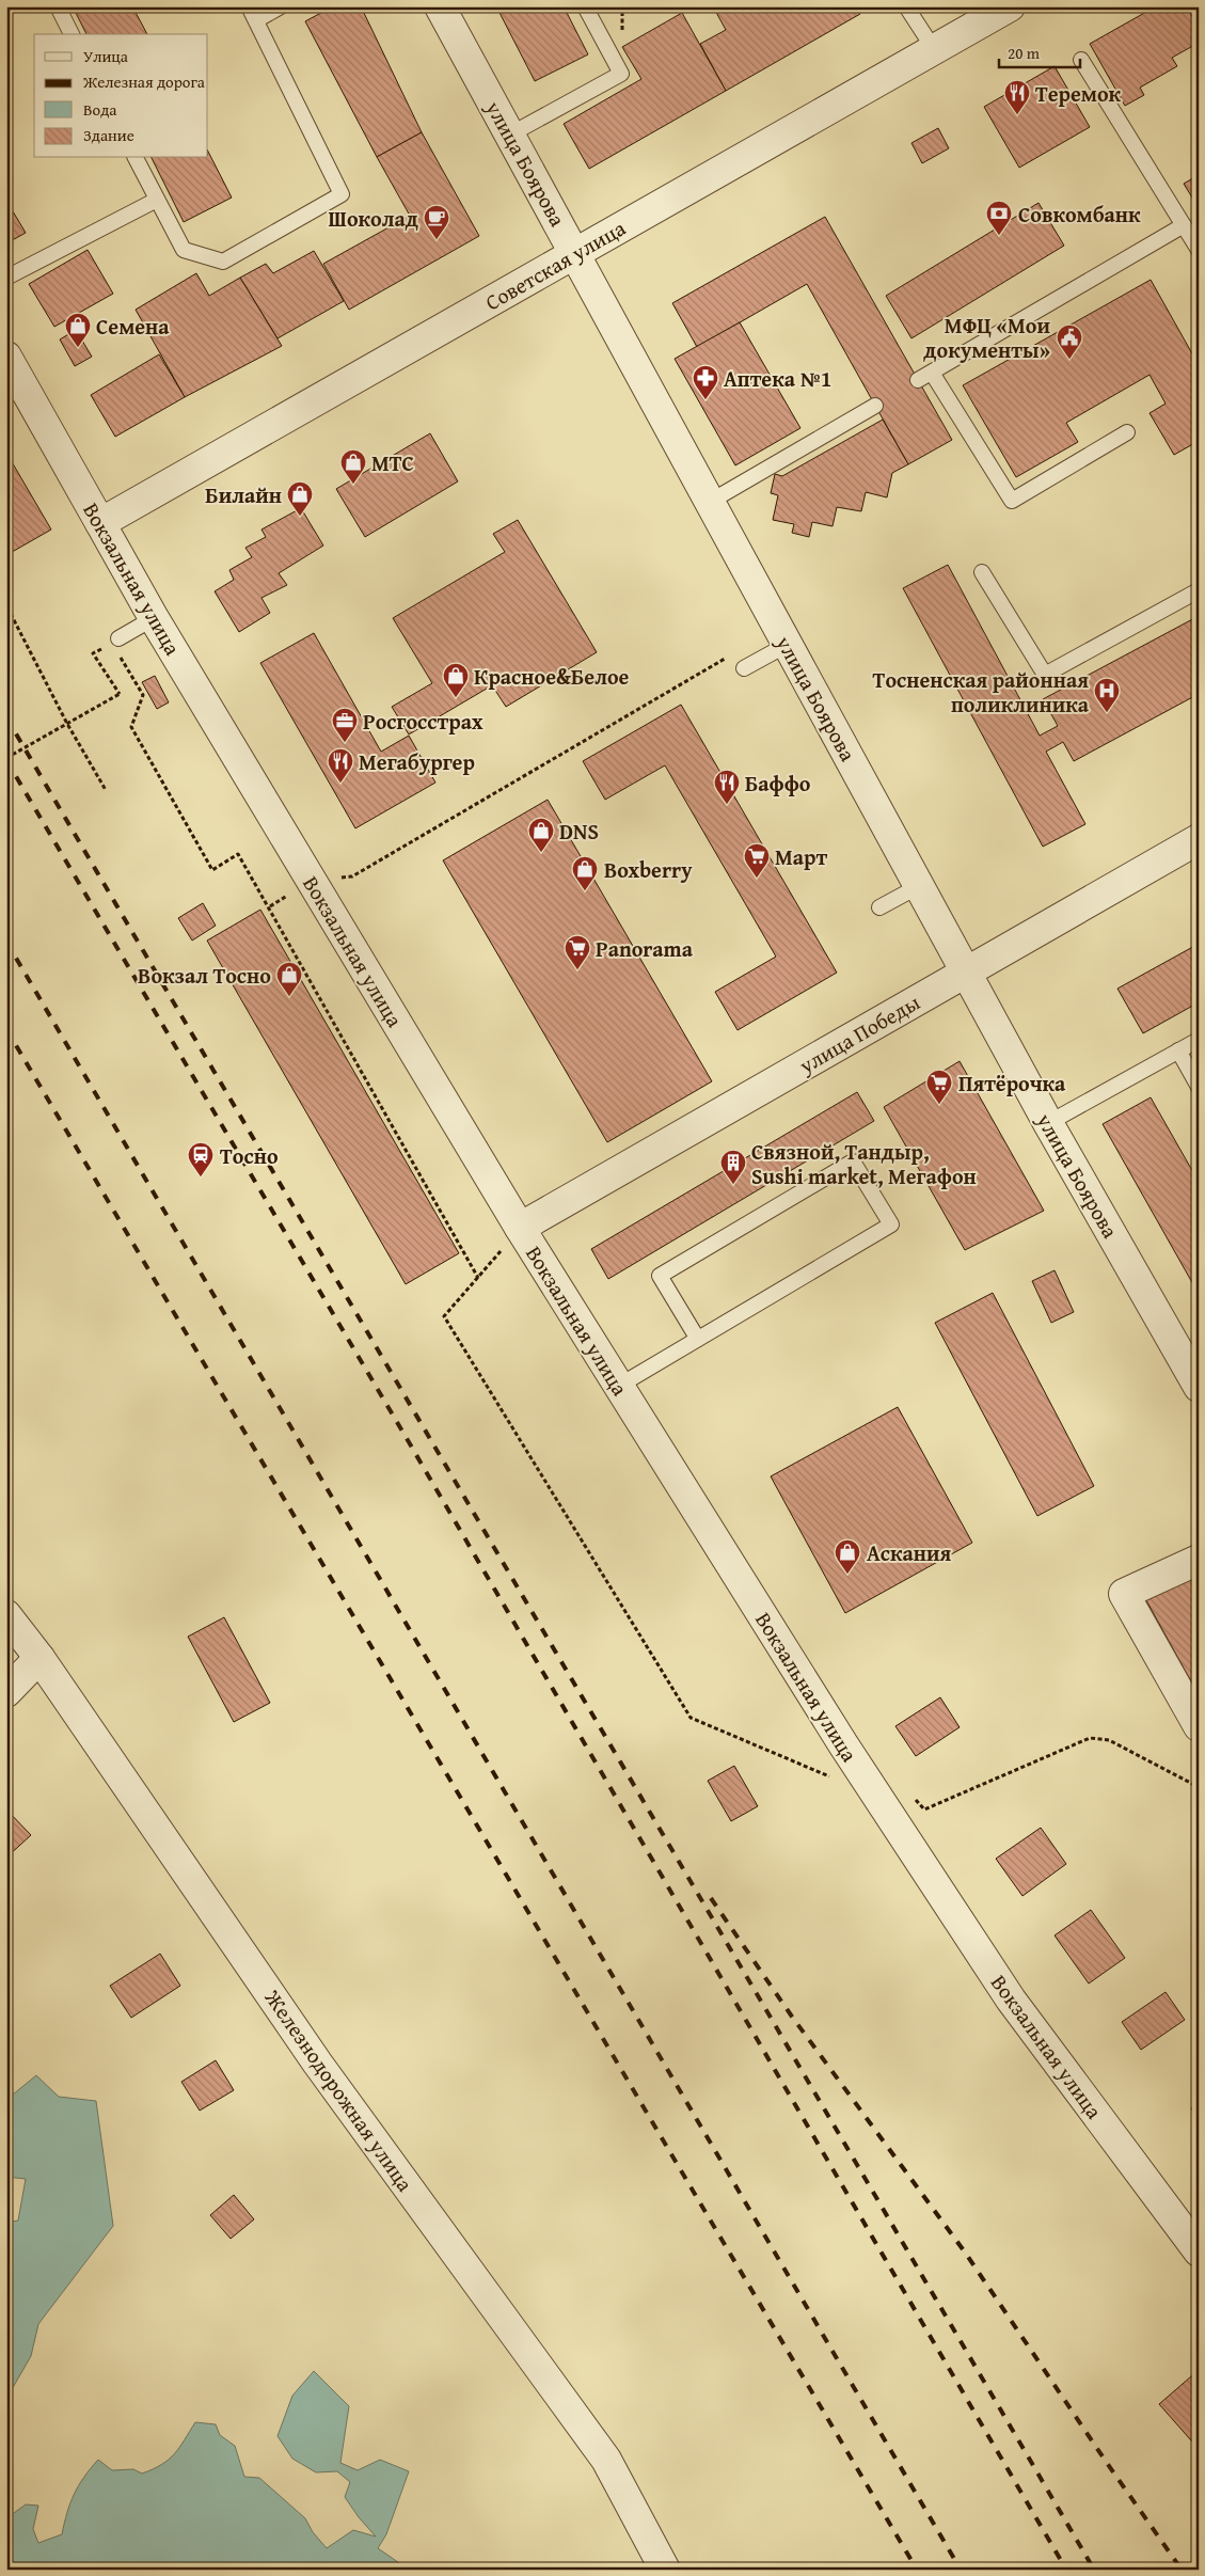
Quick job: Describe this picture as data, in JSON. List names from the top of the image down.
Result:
{
  "streets": {
    "street": [
      "улица Боярова",
      "Советская улица",
      "Вокзальная улица",
      "улица Победы",
      "Железнодорожная улица"
    ]
  },
  "crossings": [
    ["улица Боярова", "Советская улица"],
    ["улица Боярова", "улица Победы"],
    ["Советская улица", "Вокзальная улица"],
    ["Вокзальная улица", "улица Победы"]
  ],
  "places": {
    "restaurant": ["Теремок", "Мегабургер", "Баффо"],
    "bank": ["Совкомбанк"],
    "cafe": ["Шоколад"],
    "shop": [
      "Семена",
      "МТС",
      "Билайн",
      "Красное&Белое",
      "DNS",
      "Boxberry",
      "Вокзал Тосно",
      "Аскания"
    ],
    "public building": ["МФЦ «Мои документы»"],
    "pharmacy": ["Аптека №1"],
    "hospital": ["Тосненская районная поликлиника"],
    "office": ["Росгосстрах"],
    "supermarket": ["Март", "Panorama", "Пятёрочка"],
    "station": ["Тосно"],
    "building": ["Связной, Тандыр, Sushi market, Мегафон"]
  },
  "legend": [
    "Улица",
    "Железная дорога",
    "Вода",
    "Здание"
  ],
  "scale_bar": "20 m"
}
